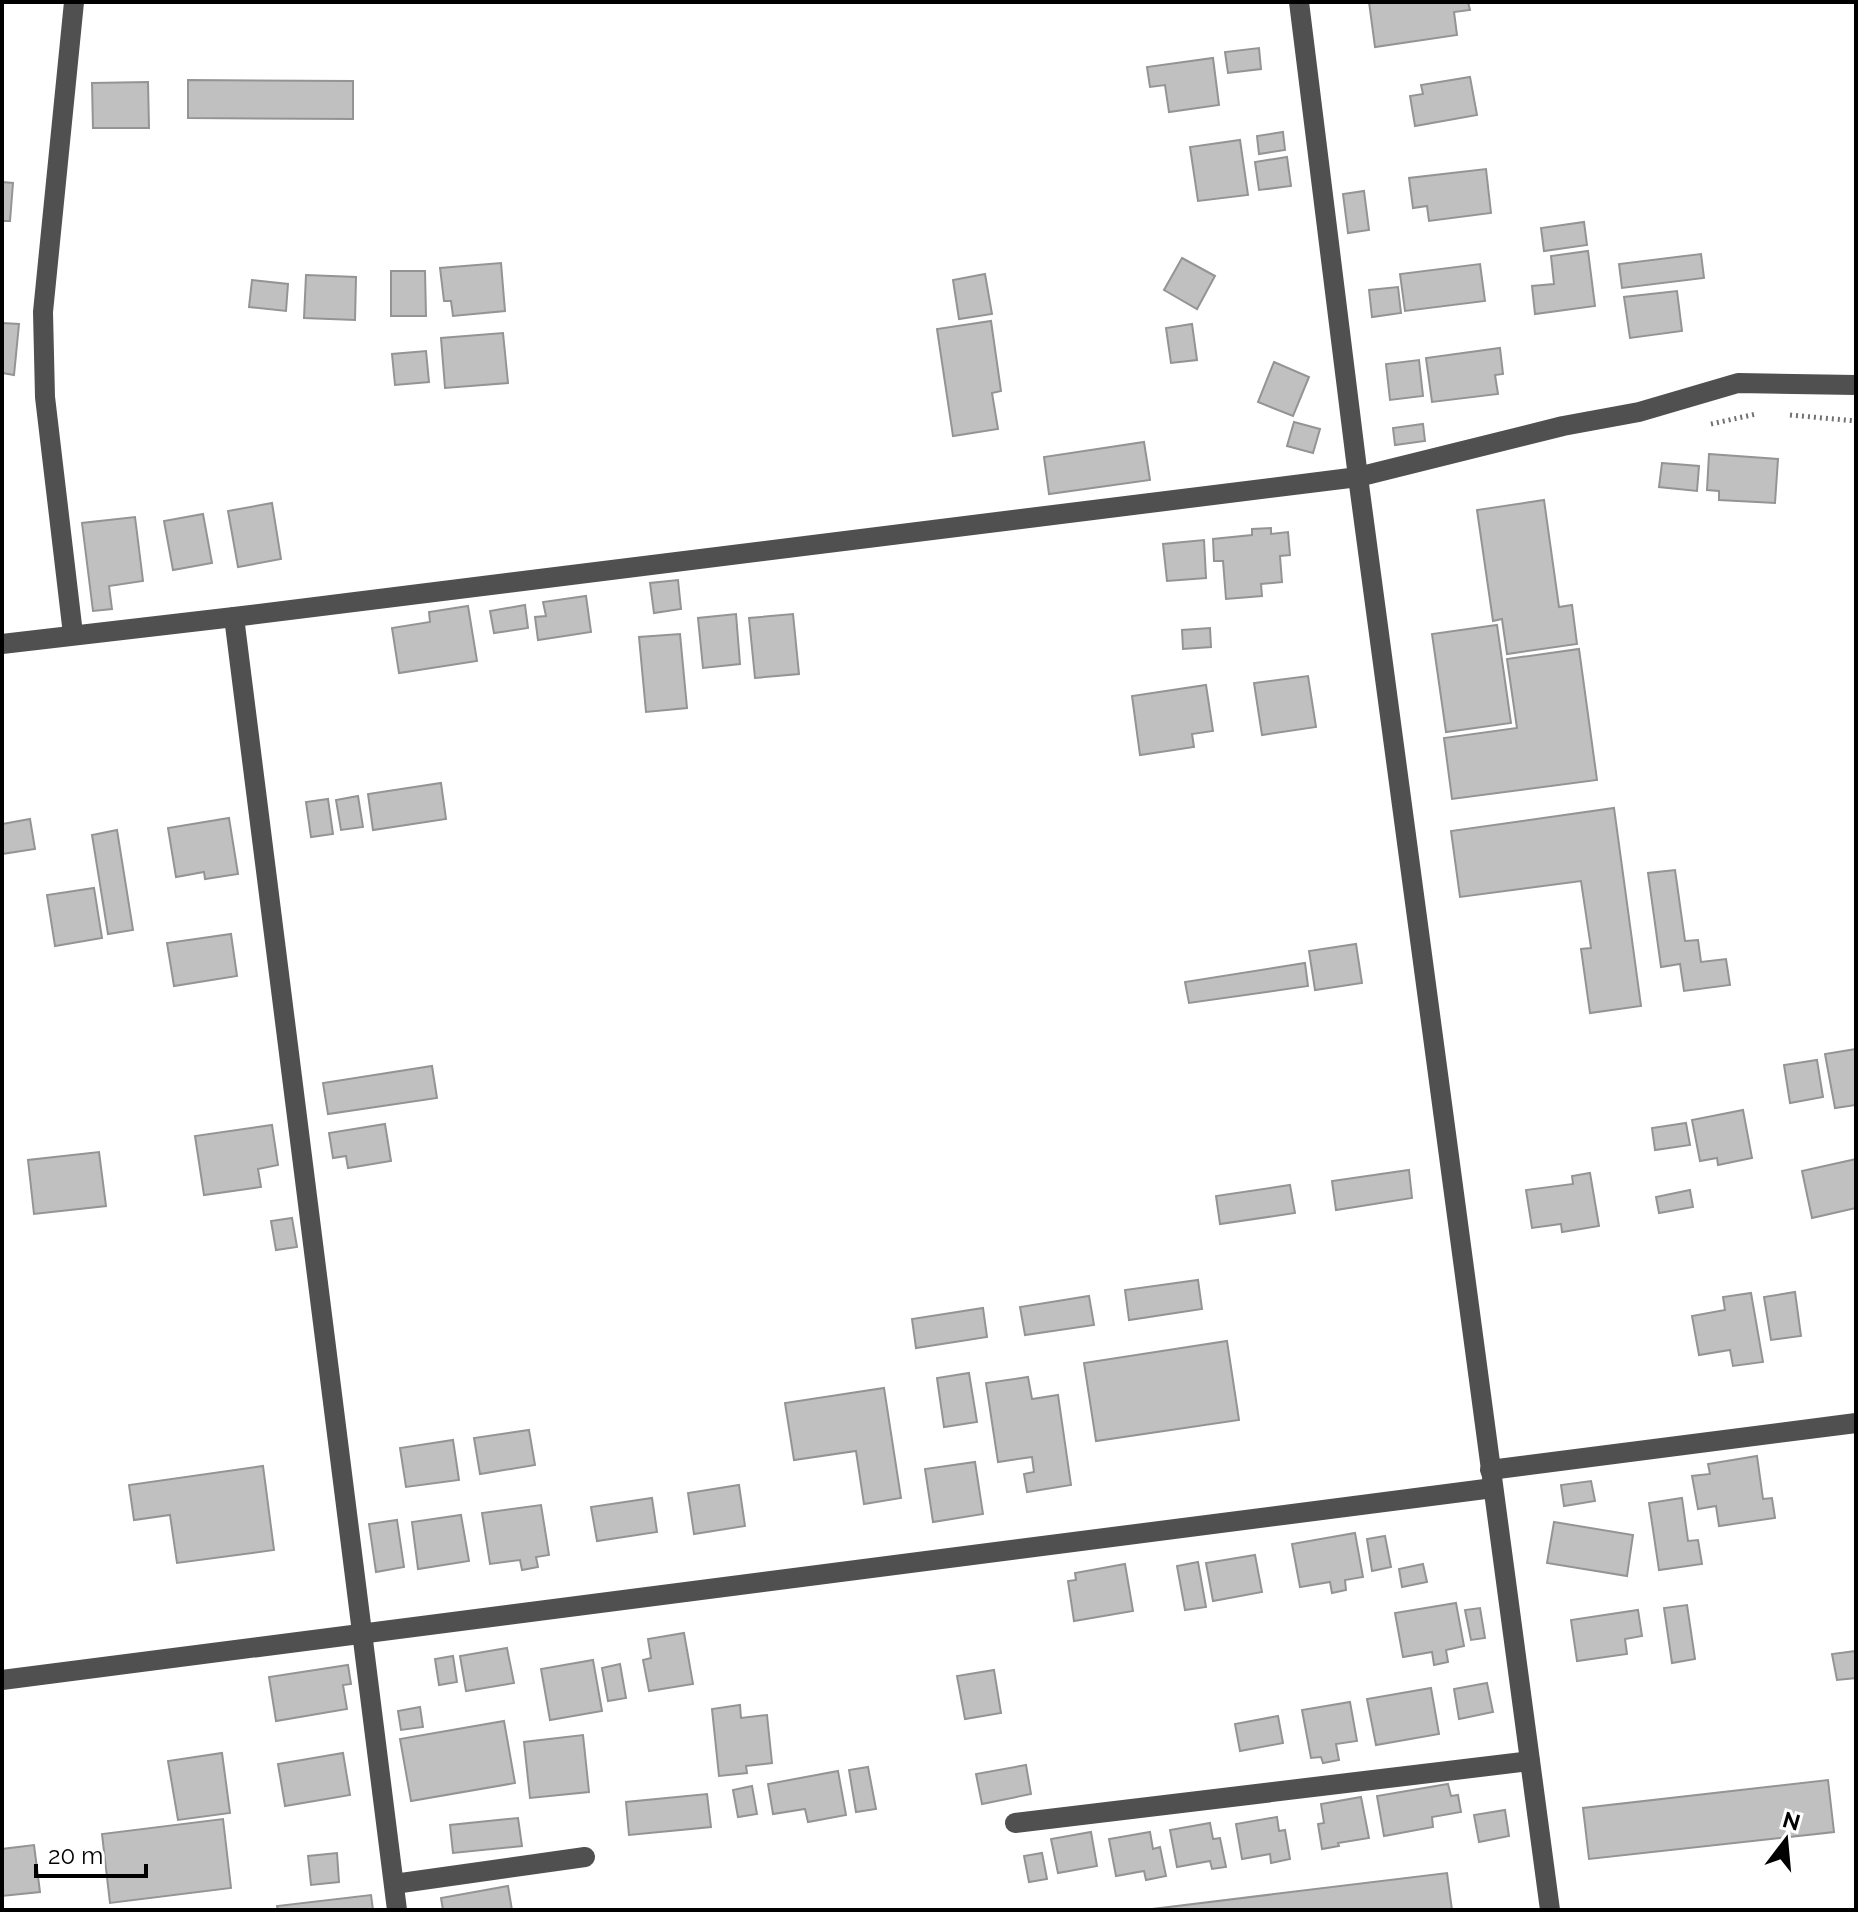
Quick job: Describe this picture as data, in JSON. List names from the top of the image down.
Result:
{
  "scale_bar": "20 m",
  "north": "top"
}
